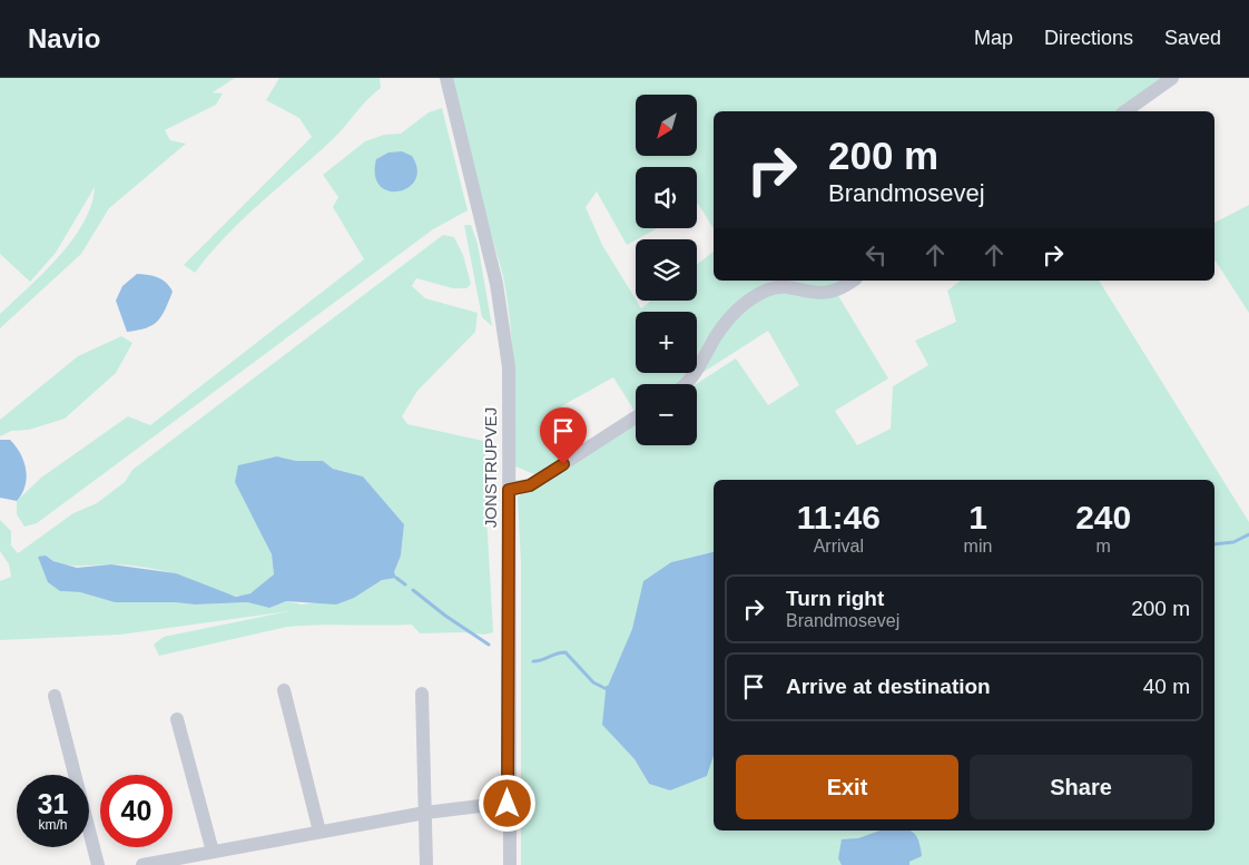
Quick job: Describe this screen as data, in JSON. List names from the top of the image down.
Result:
{
  "streets": {
    "street": ["JONSTRUPVEJ"]
  },
  "north": "bottom left",
  "page": {
    "header": "Navio",
    "nav": ["Map", "Directions", "Saved"],
    "map_buttons": ["+", "−"],
    "turn": ["200 m", "Brandmosevej"],
    "eta": [
      "11:46",
      "Arrival",
      "1",
      "min",
      "240",
      "m"
    ],
    "list": [
      {
        "name": "Turn right",
        "note": "Brandmosevej",
        "value": "200 m"
      },
      {
        "name": "Arrive at destination",
        "value": "40 m"
      }
    ],
    "buttons": ["Exit", "Share"],
    "speed": "31 km/h",
    "limit": "40"
  }
}
